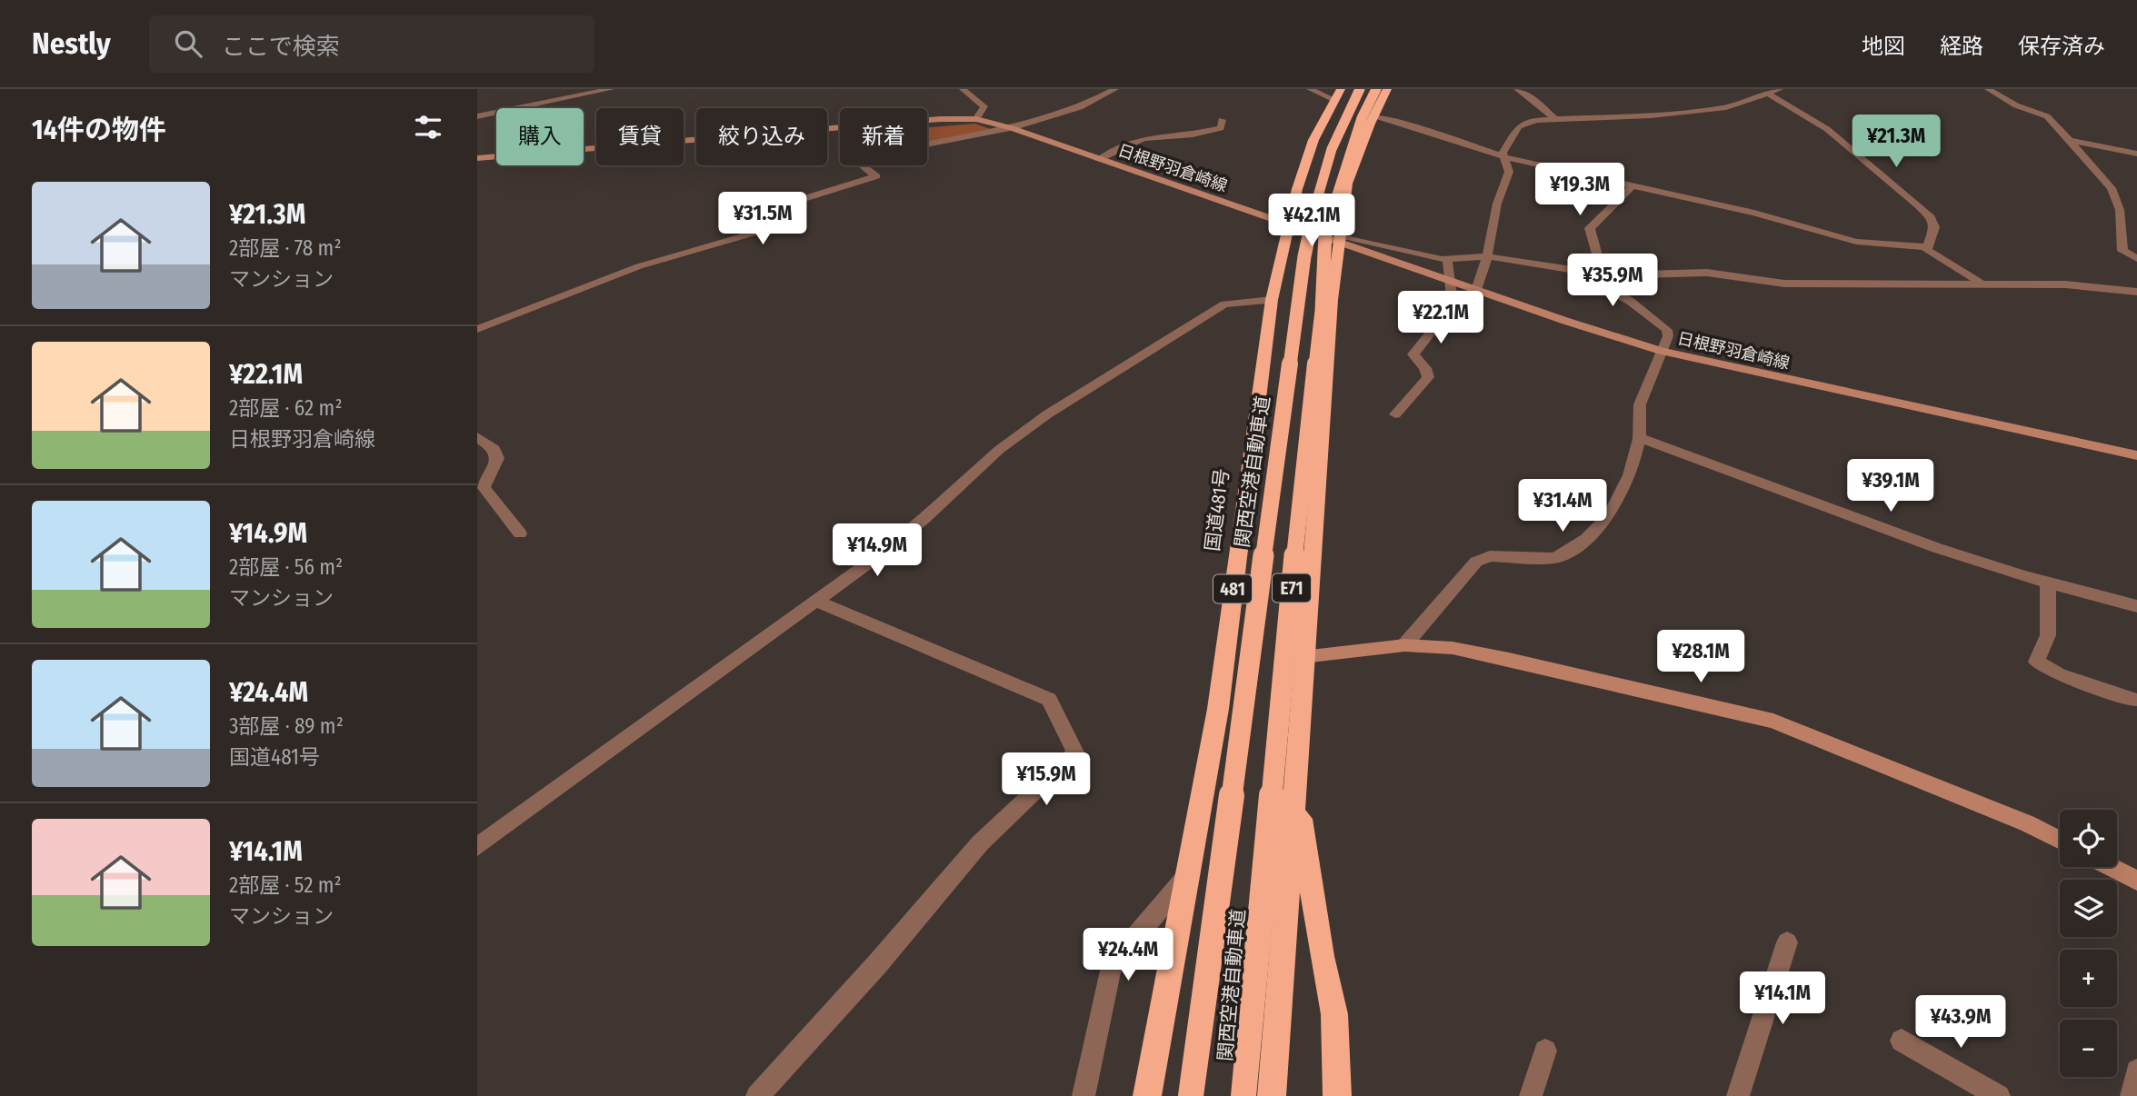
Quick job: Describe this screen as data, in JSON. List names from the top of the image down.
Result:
{
  "streets": {
    "highway": [
      "関西空港自動車道",
      "国道481号",
      "E71",
      "481"
    ],
    "main road": ["日根野羽倉崎線"]
  },
  "crossings": [
    ["日根野羽倉崎線", "国道481号"]
  ],
  "page": {
    "header": "Nestly",
    "search": "ここで検索",
    "nav": ["地図", "経路", "保存済み"],
    "heading": "14件の物件",
    "chip": [
      "購入",
      "賃貸",
      "絞り込み",
      "新着"
    ],
    "price": [
      "¥21.3M",
      "¥19.3M",
      "¥31.5M",
      "¥42.1M",
      "¥35.9M",
      "¥22.1M",
      "¥39.1M",
      "¥31.4M",
      "¥14.9M",
      "¥28.1M",
      "¥15.9M",
      "¥24.4M",
      "¥14.1M",
      "¥43.9M"
    ],
    "list": [
      {
        "name": "¥21.3M",
        "note": "2部屋 · 78 m² · マンション"
      },
      {
        "name": "¥22.1M",
        "note": "2部屋 · 62 m² · 日根野羽倉崎線"
      },
      {
        "name": "¥14.9M",
        "note": "2部屋 · 56 m² · マンション"
      },
      {
        "name": "¥24.4M",
        "note": "3部屋 · 89 m² · 国道481号"
      },
      {
        "name": "¥14.1M",
        "note": "2部屋 · 52 m² · マンション"
      }
    ],
    "map_buttons": ["+", "−"]
  }
}
